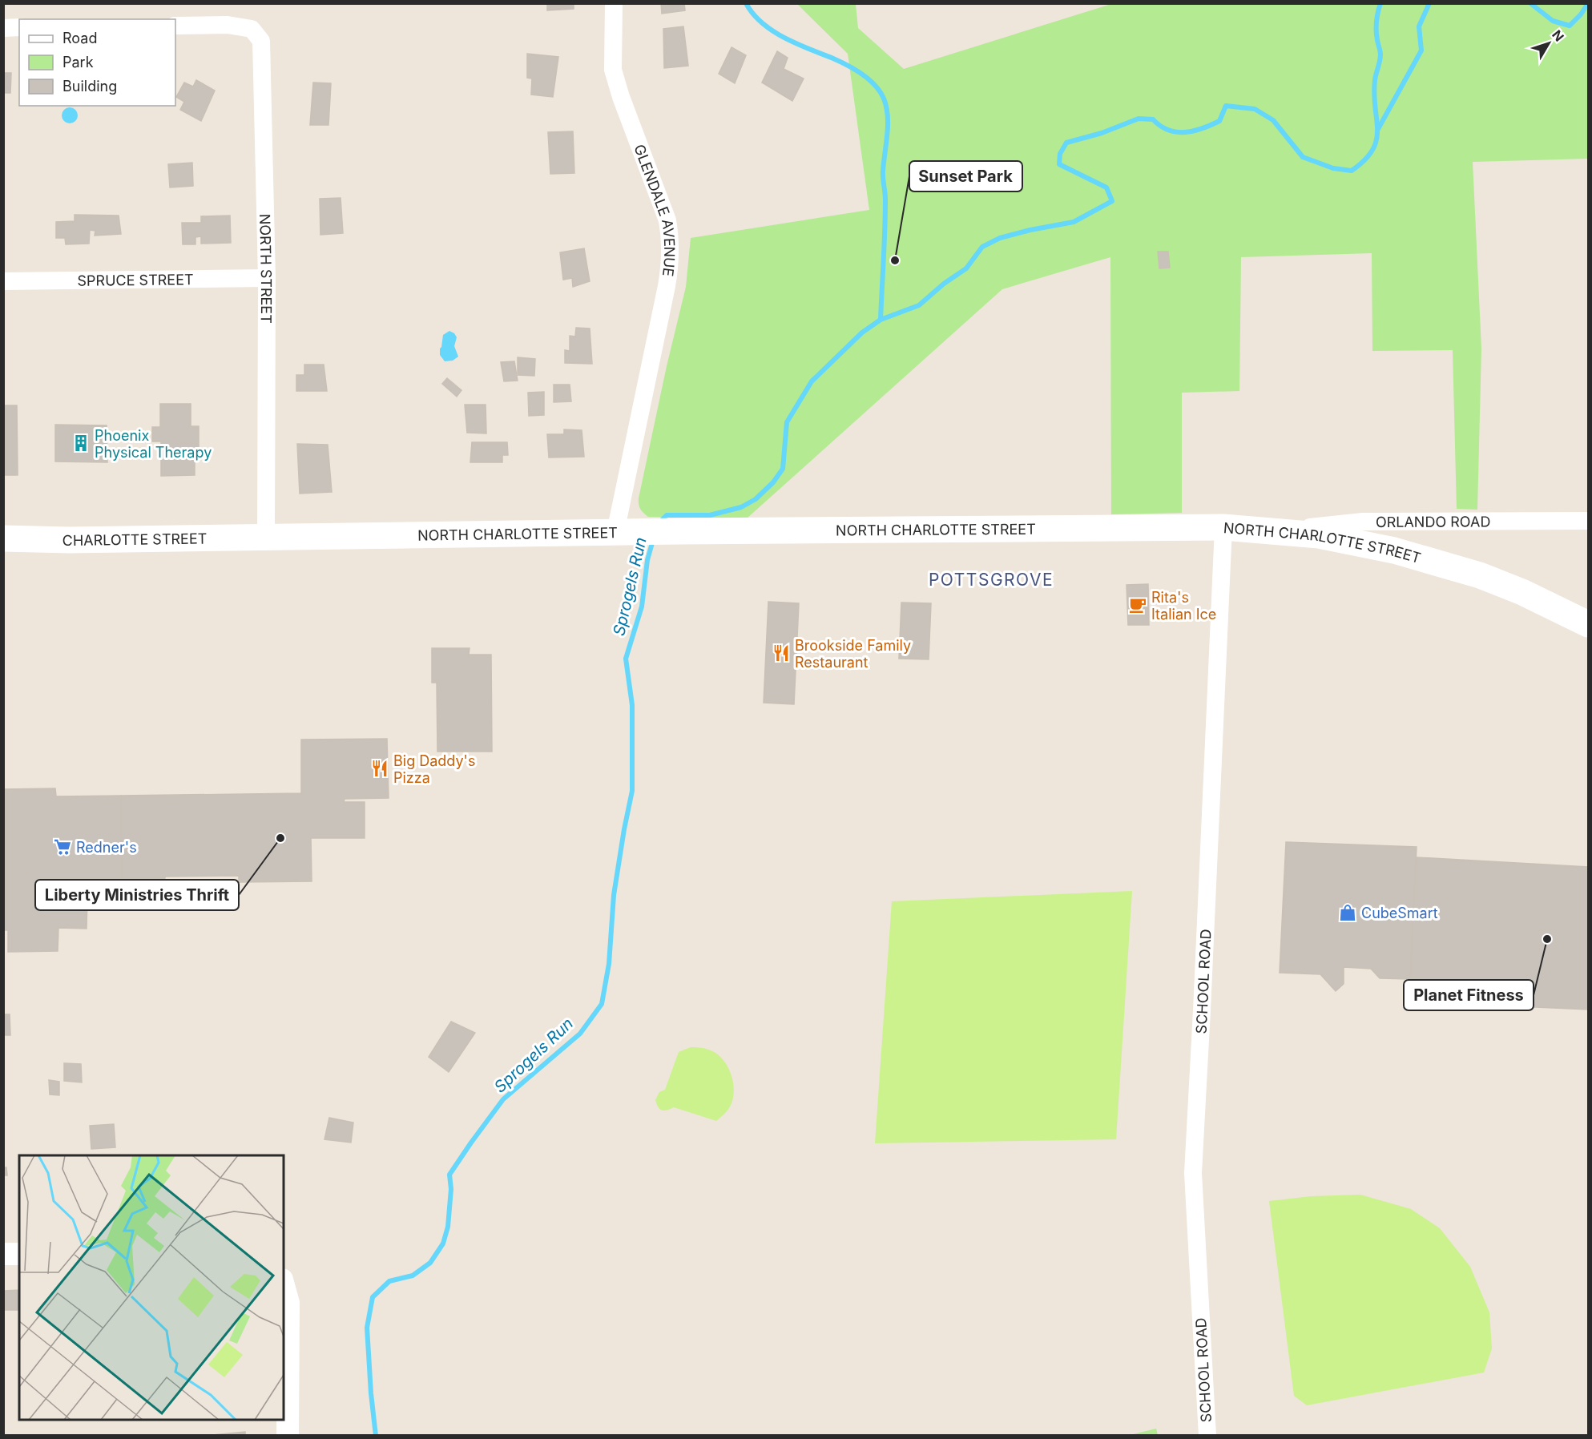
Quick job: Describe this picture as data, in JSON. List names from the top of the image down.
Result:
{
  "streets": {
    "main road": ["NORTH CHARLOTTE STREET", "CHARLOTTE STREET"],
    "street": [
      "GLENDALE AVENUE",
      "NORTH STREET",
      "SPRUCE STREET",
      "ORLANDO ROAD",
      "SCHOOL ROAD"
    ]
  },
  "crossings": [
    ["GLENDALE AVENUE", "NORTH CHARLOTTE STREET"],
    ["NORTH STREET", "SPRUCE STREET"],
    ["NORTH STREET", "NORTH CHARLOTTE STREET"],
    ["NORTH STREET", "CHARLOTTE STREET"],
    ["ORLANDO ROAD", "NORTH CHARLOTTE STREET"],
    ["NORTH CHARLOTTE STREET", "CHARLOTTE STREET"],
    ["NORTH CHARLOTTE STREET", "SCHOOL ROAD"]
  ],
  "districts": ["POTTSGROVE"],
  "water": ["Sprogels Run"],
  "places": {
    "other": ["Sunset Park", "Liberty Ministries Thrift", "Planet Fitness"],
    "building": ["Phoenix Physical Therapy"],
    "cafe": ["Rita's Italian Ice"],
    "restaurant": ["Brookside Family Restaurant", "Big Daddy's Pizza"],
    "supermarket": ["Redner's"],
    "shop": ["CubeSmart"]
  },
  "legend": ["Road", "Park", "Building"],
  "north": "top right"
}
